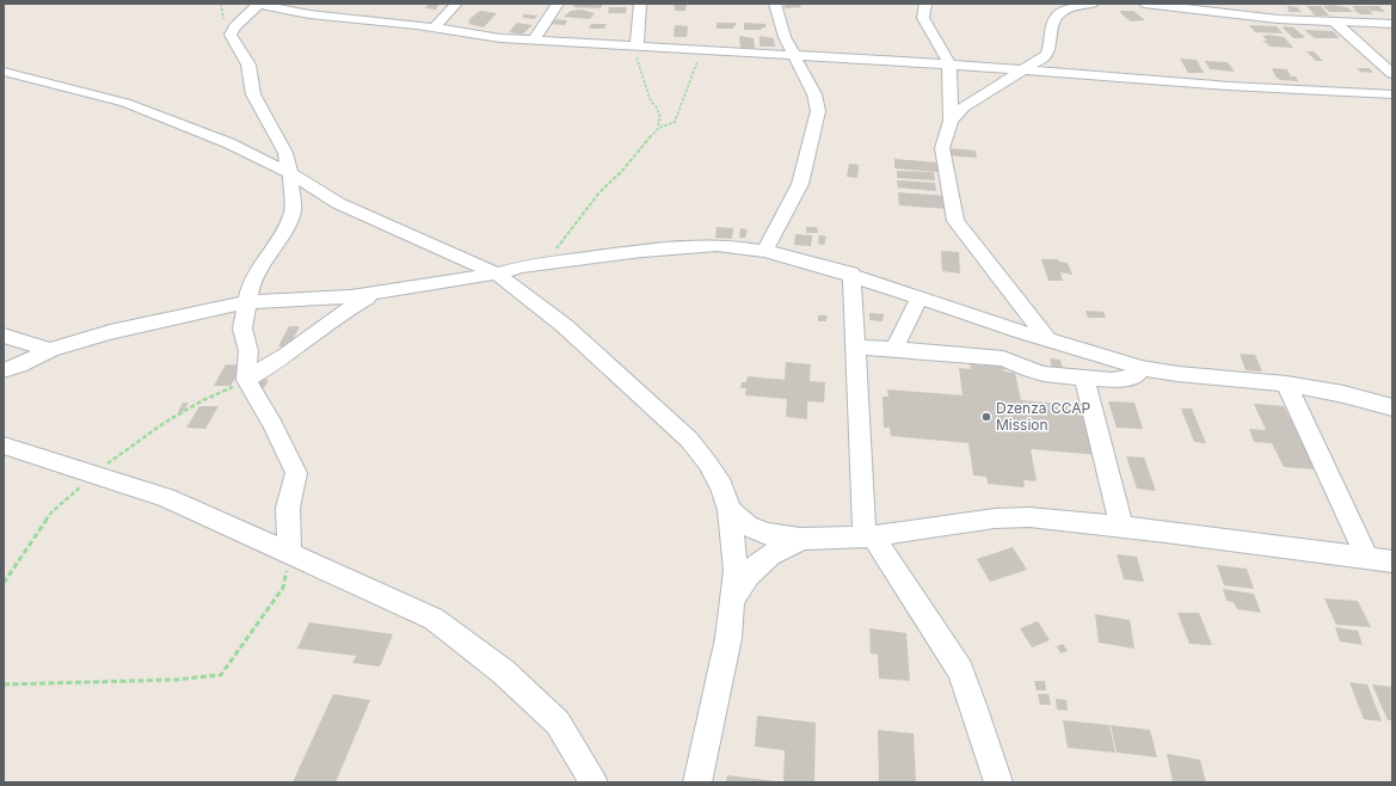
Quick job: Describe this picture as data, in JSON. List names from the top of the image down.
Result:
{
  "places": ["Dzenza CCAP Mission"]
}
